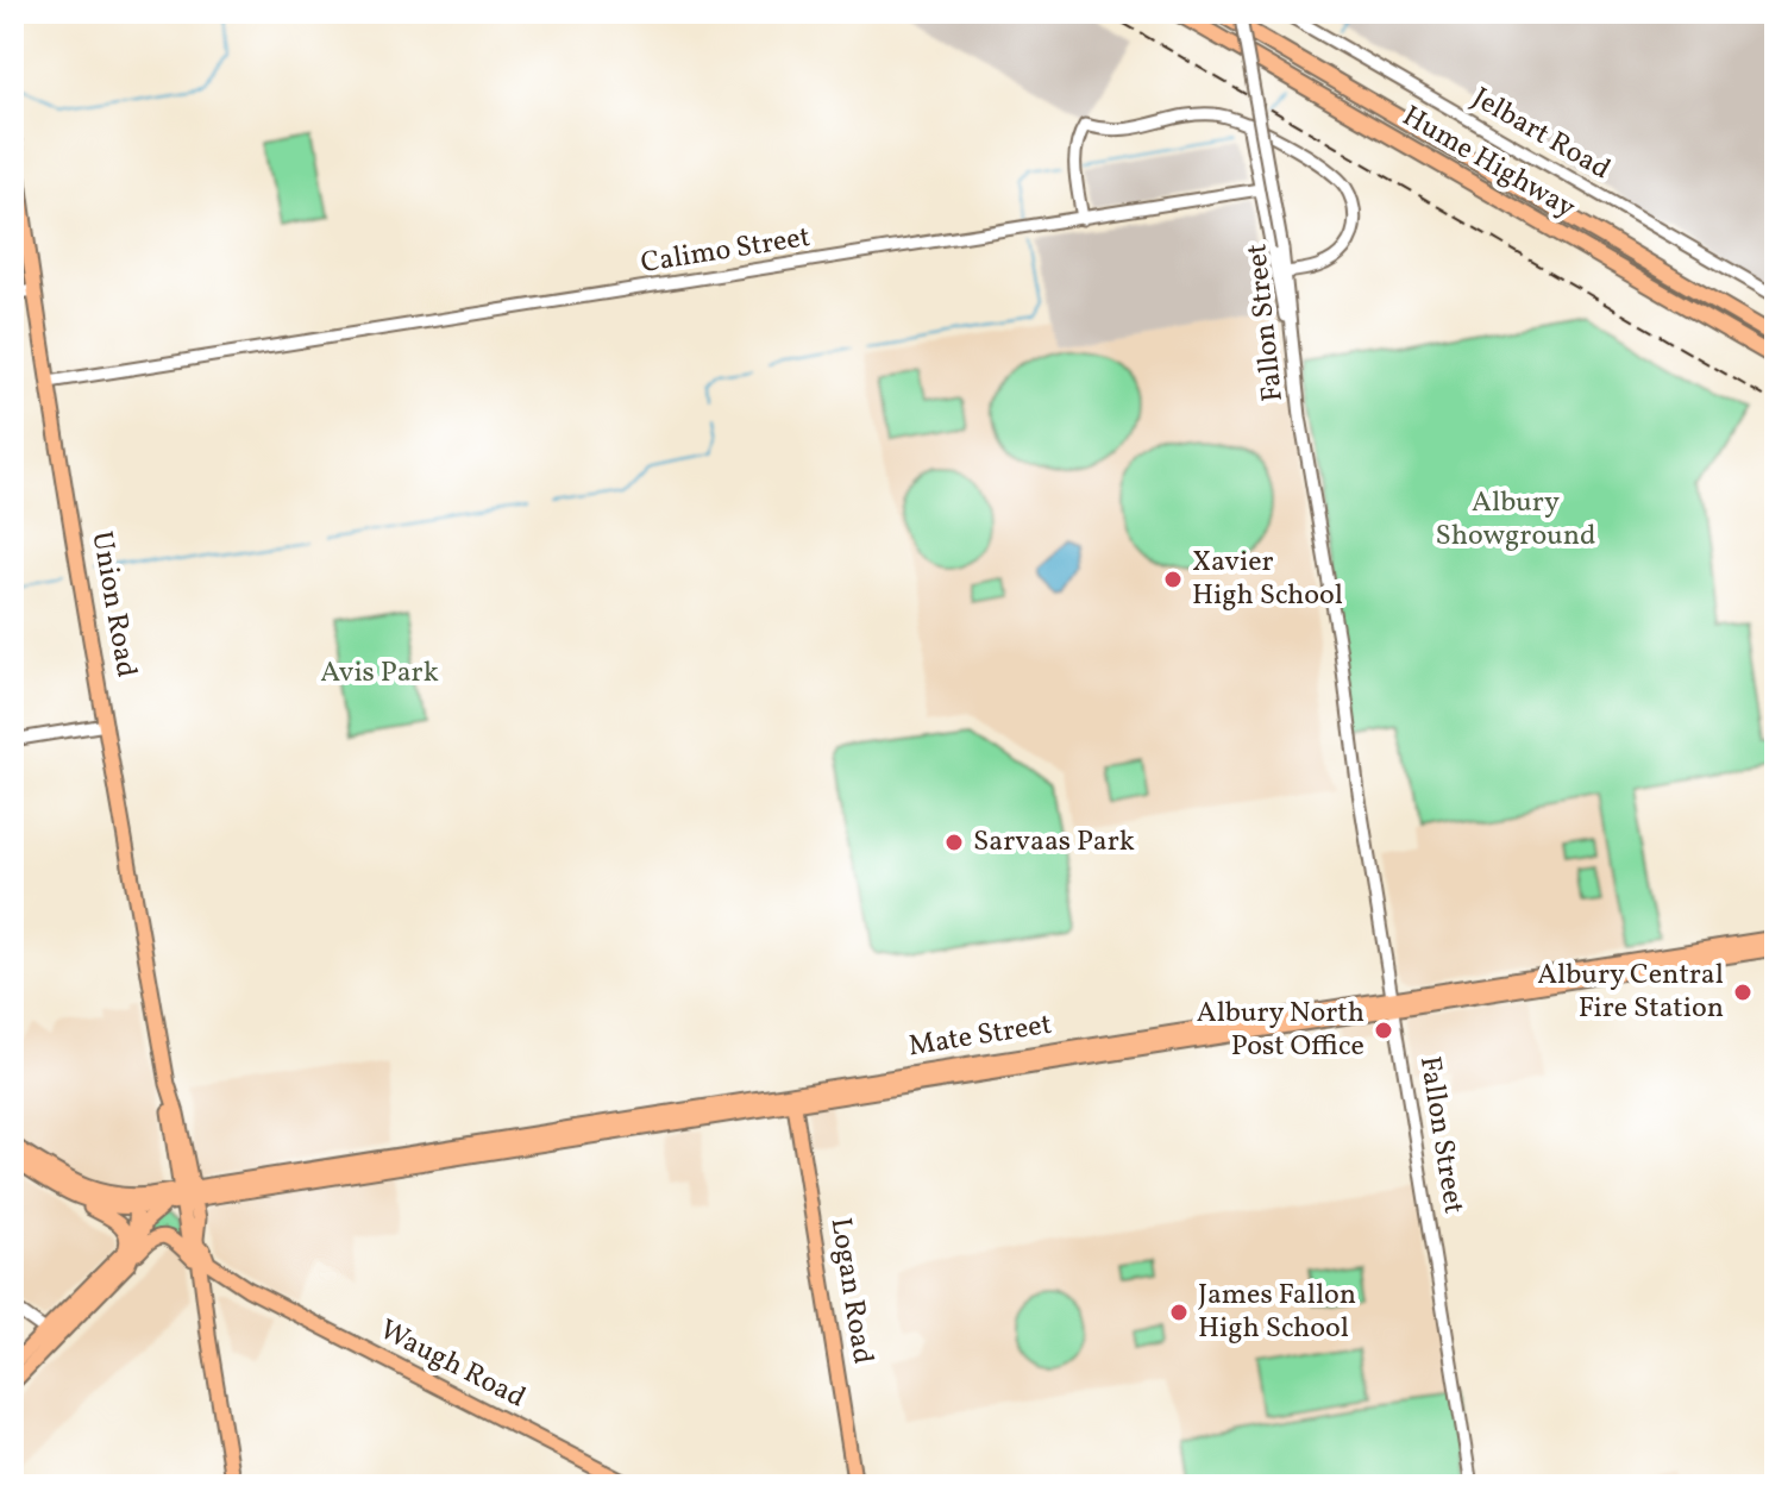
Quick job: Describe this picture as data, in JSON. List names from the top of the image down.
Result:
{
  "streets": {
    "highway": ["Hume Highway"],
    "main road": [
      "Union Road",
      "Mate Street",
      "Logan Road",
      "Waugh Road"
    ],
    "street": ["Jelbart Road", "Calimo Street", "Fallon Street"]
  },
  "crossings": [
    ["Calimo Street", "Union Road"],
    ["Fallon Street", "Mate Street"],
    ["Union Road", "Mate Street"],
    ["Union Road", "Waugh Road"],
    ["Mate Street", "Logan Road"]
  ],
  "parks": ["Albury Showground", "Avis Park"],
  "places": [
    "Xavier High School",
    "Sarvaas Park",
    "Albury Central Fire Station",
    "Albury North Post Office",
    "James Fallon High School"
  ]
}
